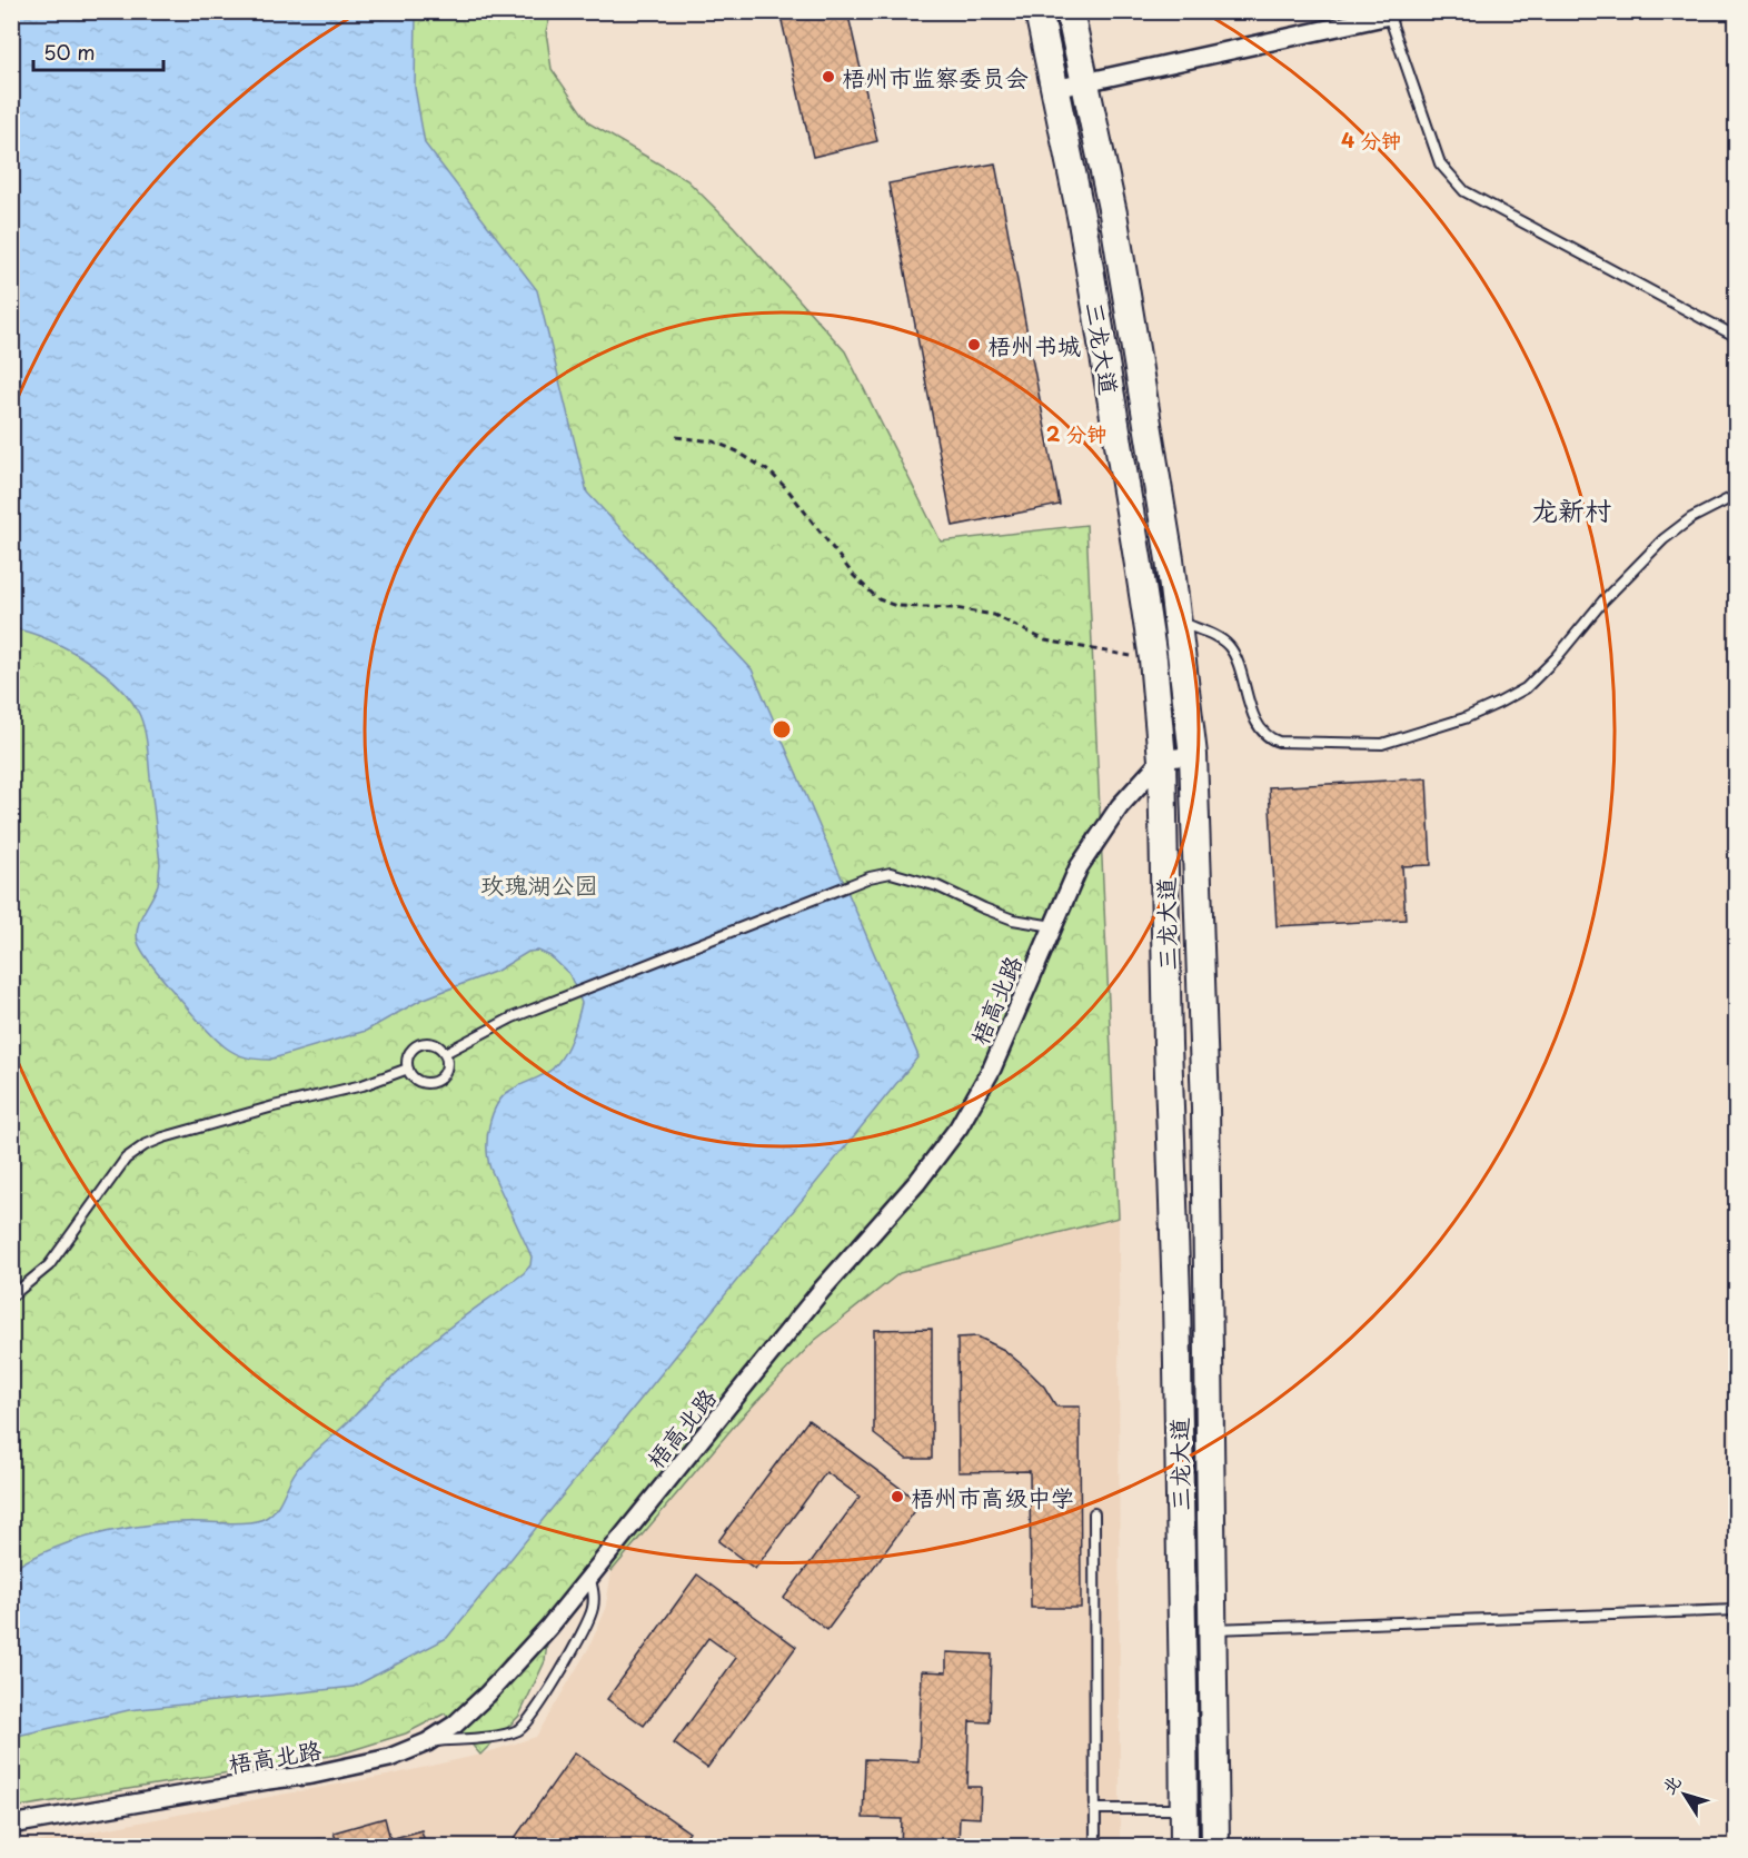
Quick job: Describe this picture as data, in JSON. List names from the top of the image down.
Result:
{
  "streets": {
    "main road": ["三龙大道"],
    "street": ["梧高北路"]
  },
  "crossings": [
    ["三龙大道", "梧高北路"]
  ],
  "districts": ["龙新村"],
  "parks": ["玫瑰湖公园"],
  "places": ["梧州市监察委员会", "梧州书城", "梧州市高级中学"],
  "scale_bar": "50 m",
  "north": "top left",
  "rings": ["4 分钟", "2 分钟"]
}
